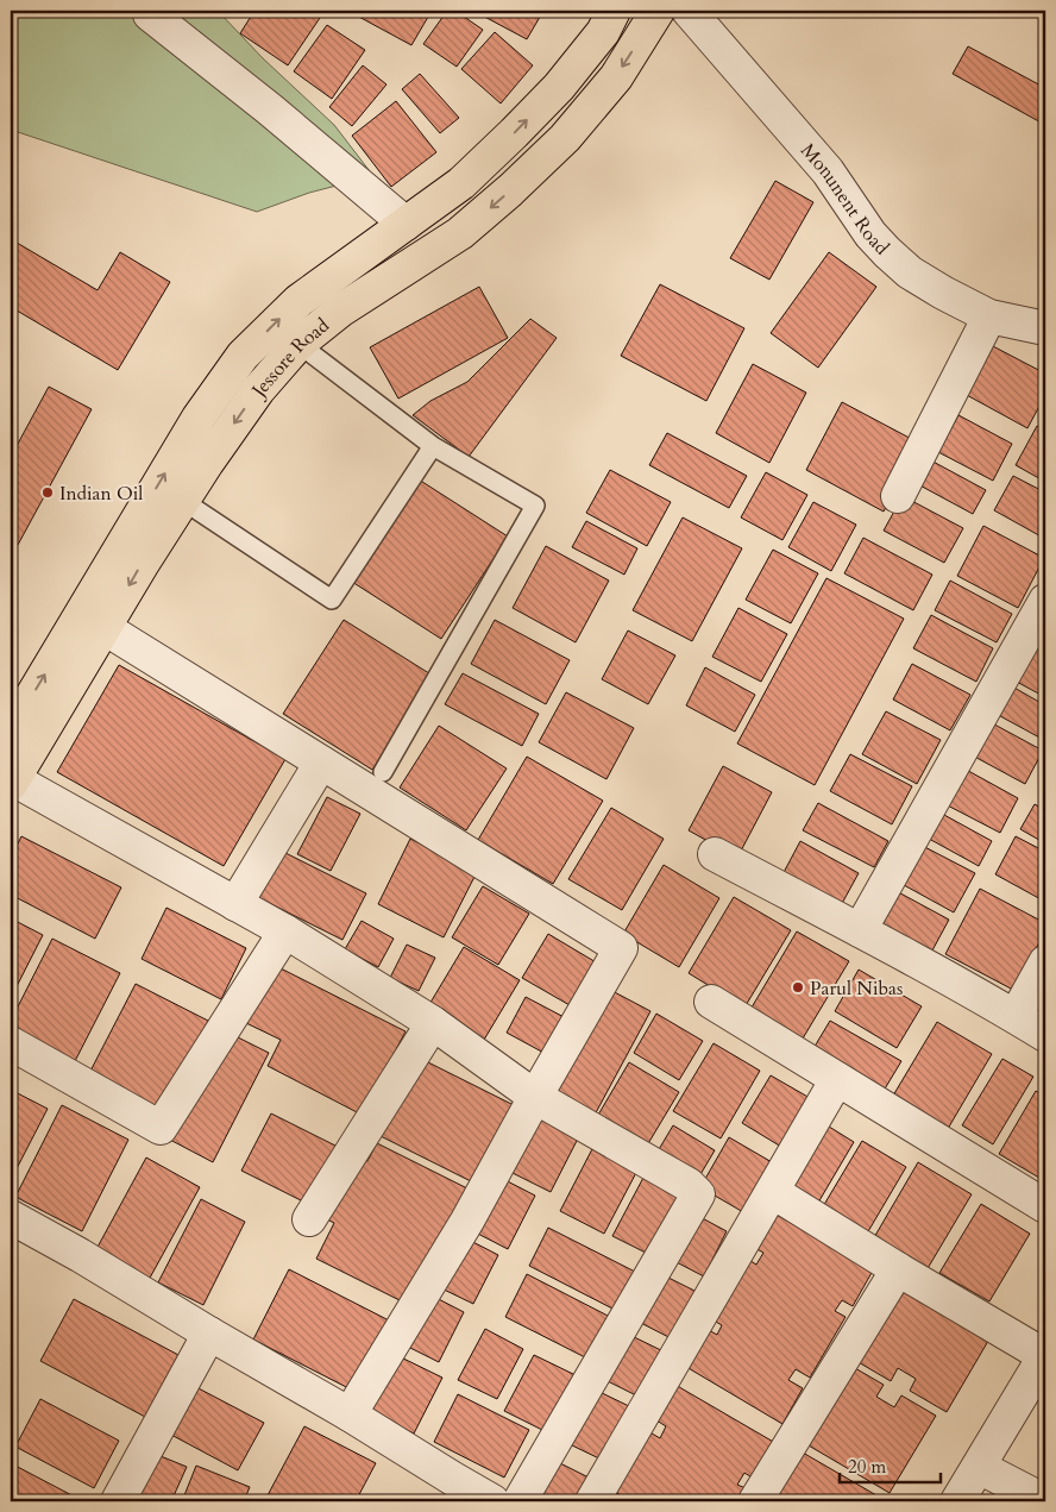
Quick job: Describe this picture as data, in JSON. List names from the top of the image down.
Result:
{
  "streets": {
    "main road": ["Jessore Road"],
    "street": ["Monunent Road"]
  },
  "places": ["Indian Oil", "Parul Nibas"],
  "scale_bar": "20 m"
}
